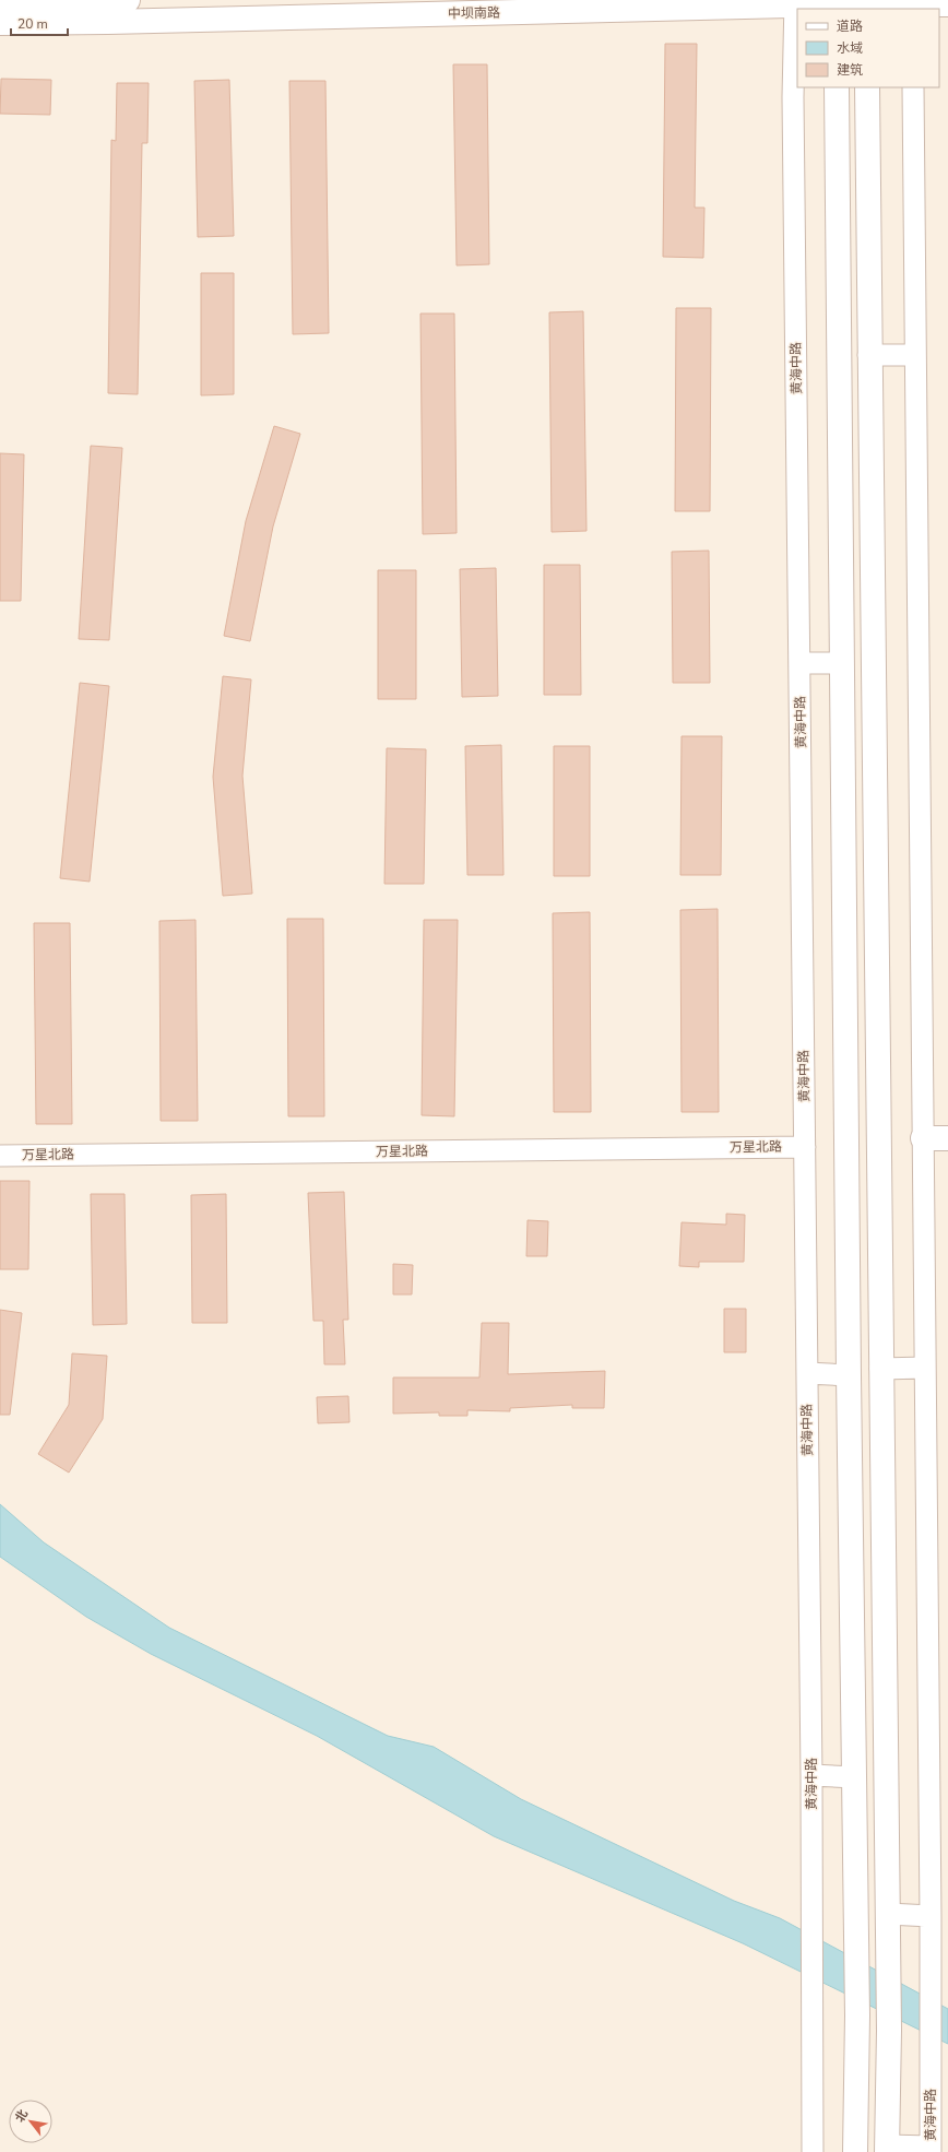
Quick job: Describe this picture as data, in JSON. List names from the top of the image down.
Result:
{
  "streets": {
    "street": ["中坝南路", "黄海中路", "万星北路"]
  },
  "crossings": [
    ["中坝南路", "黄海中路"],
    ["黄海中路", "万星北路"]
  ],
  "legend": ["道路", "水域", "建筑"],
  "scale_bar": "20 m",
  "north": "top left"
}
